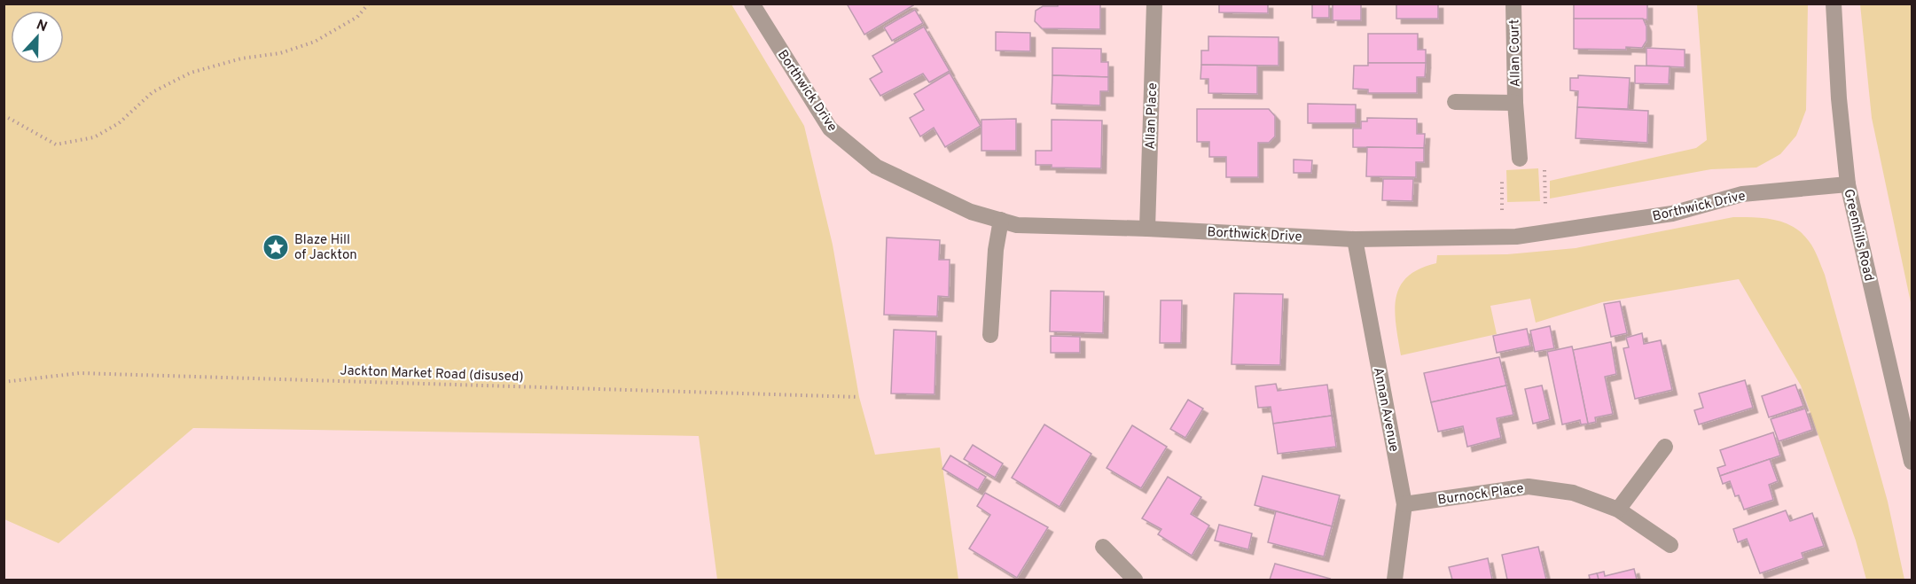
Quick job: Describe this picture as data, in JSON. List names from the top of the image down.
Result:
{
  "streets": {
    "street": [
      "Allan Court",
      "Borthwick Drive",
      "Allan Place",
      "Greenhills Road",
      "Annan Avenue",
      "Burnock Place"
    ],
    "path": ["Jackton Market Road (disused)"]
  },
  "crossings": [
    ["Borthwick Drive", "Allan Place"],
    ["Borthwick Drive", "Greenhills Road"],
    ["Borthwick Drive", "Annan Avenue"],
    ["Annan Avenue", "Burnock Place"]
  ],
  "places": {
    "place": ["Blaze Hill of Jackton"]
  },
  "north": "top"
}
